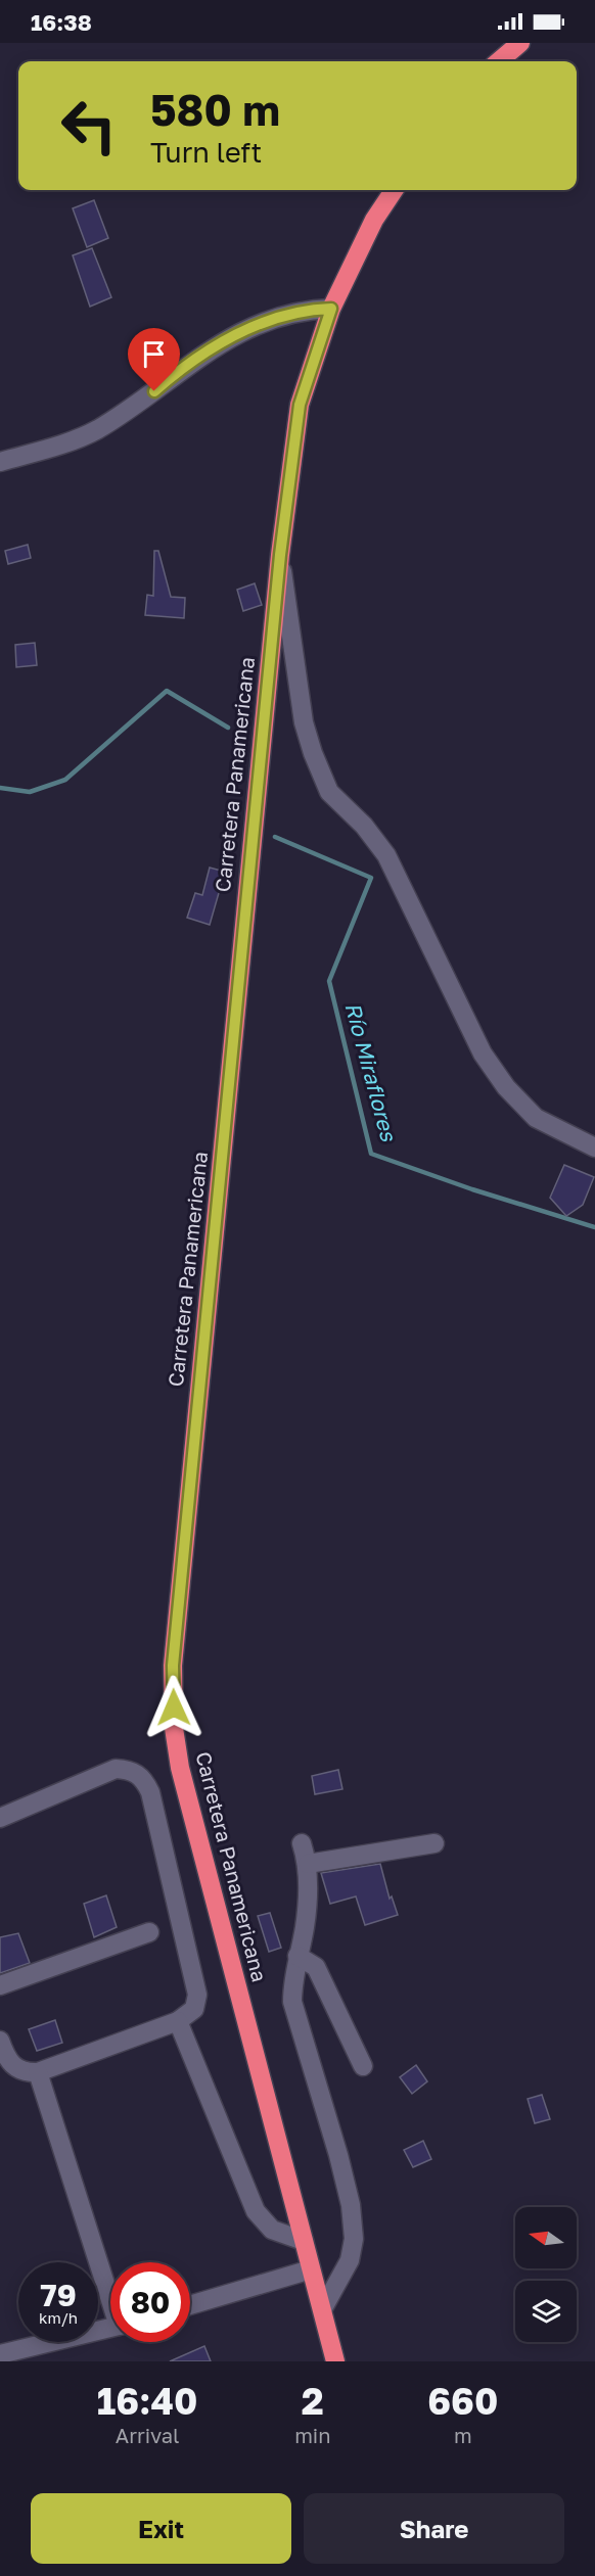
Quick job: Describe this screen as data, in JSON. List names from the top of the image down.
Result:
{
  "streets": {
    "highway": ["Carretera Panamericana"]
  },
  "water": ["Río Miraflores"],
  "north": "left",
  "page": {
    "status": "16:38",
    "turn": ["580 m", "Turn left"],
    "speed": "79 km/h",
    "limit": "80",
    "eta": [
      "16:40",
      "Arrival",
      "2",
      "min",
      "660",
      "m"
    ],
    "buttons": ["Exit", "Share"]
  }
}
